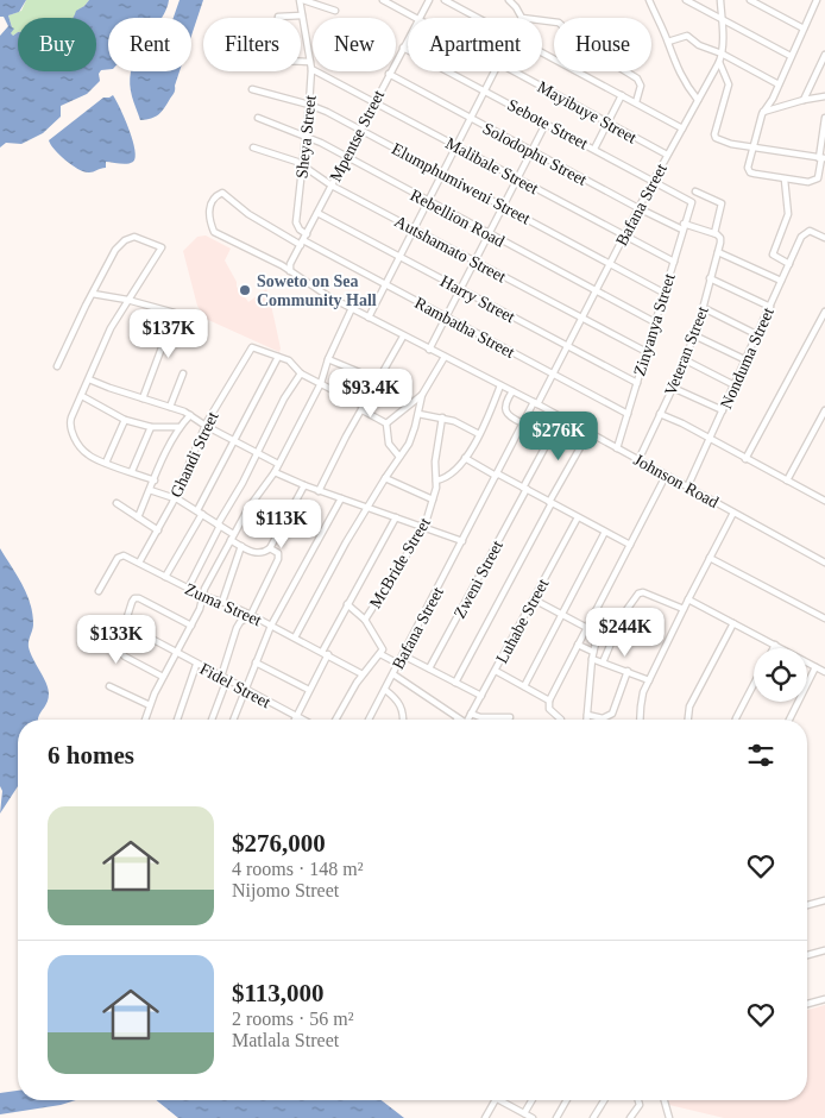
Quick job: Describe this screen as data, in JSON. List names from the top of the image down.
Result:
{
  "streets": {
    "street": [
      "Mayibuye Street",
      "Sebote Street",
      "Mpentse Street",
      "Sheya Street",
      "Solodophu Street",
      "Malibale Street",
      "Elumphumiweni Street",
      "Bafana Street",
      "Rebellion Road",
      "Autshamato Street",
      "Harry Street",
      "Zinyanya Street",
      "Rambatha Street",
      "Veteran Street",
      "Nonduma Street",
      "Ghandi Street",
      "Johnson Road",
      "McBride Street",
      "Zweni Street",
      "Zuma Street",
      "Luhabe Street",
      "Fidel Street"
    ]
  },
  "crossings": [
    ["Mayibuye Street", "Bafana Street"],
    ["Sebote Street", "Mpentse Street"],
    ["Sebote Street", "Bafana Street"],
    ["Sebote Street", "Zinyanya Street"],
    ["Mpentse Street", "Sheya Street"],
    ["Mpentse Street", "Solodophu Street"],
    ["Mpentse Street", "Malibale Street"],
    ["Mpentse Street", "Elumphumiweni Street"],
    ["Mpentse Street", "Rebellion Road"],
    ["Mpentse Street", "Autshamato Street"],
    ["Mpentse Street", "Harry Street"],
    ["Mpentse Street", "Rambatha Street"],
    ["Mpentse Street", "Johnson Road"],
    ["Sheya Street", "Malibale Street"],
    ["Sheya Street", "Elumphumiweni Street"],
    ["Sheya Street", "Rebellion Road"],
    ["Sheya Street", "Autshamato Street"],
    ["Solodophu Street", "Bafana Street"],
    ["Solodophu Street", "Zinyanya Street"],
    ["Solodophu Street", "Veteran Street"],
    ["Malibale Street", "Bafana Street"],
    ["Malibale Street", "Zinyanya Street"],
    ["Elumphumiweni Street", "Bafana Street"],
    ["Elumphumiweni Street", "Zinyanya Street"],
    ["Bafana Street", "Rebellion Road"],
    ["Bafana Street", "Autshamato Street"],
    ["Bafana Street", "Harry Street"],
    ["Bafana Street", "Rambatha Street"],
    ["Bafana Street", "Johnson Road"],
    ["Rebellion Road", "Zinyanya Street"],
    ["Autshamato Street", "Zinyanya Street"],
    ["Harry Street", "Zinyanya Street"],
    ["Zinyanya Street", "Rambatha Street"],
    ["Zinyanya Street", "Johnson Road"],
    ["Rambatha Street", "Johnson Road"],
    ["Veteran Street", "Johnson Road"],
    ["Nonduma Street", "Johnson Road"],
    ["Ghandi Street", "Zuma Street"]
  ],
  "places": ["Soweto on Sea Community Hall"],
  "page": {
    "chip": [
      "Buy",
      "Rent",
      "Filters",
      "New",
      "Apartment",
      "House"
    ],
    "price": [
      "$137K",
      "$93.4K",
      "$276K",
      "$113K",
      "$244K",
      "$133K"
    ],
    "heading": "6 homes",
    "list": [
      {
        "name": "$276,000",
        "note": "4 rooms · 148 m² · Nijomo Street"
      },
      {
        "name": "$113,000",
        "note": "2 rooms · 56 m² · Matlala Street"
      }
    ]
  }
}
